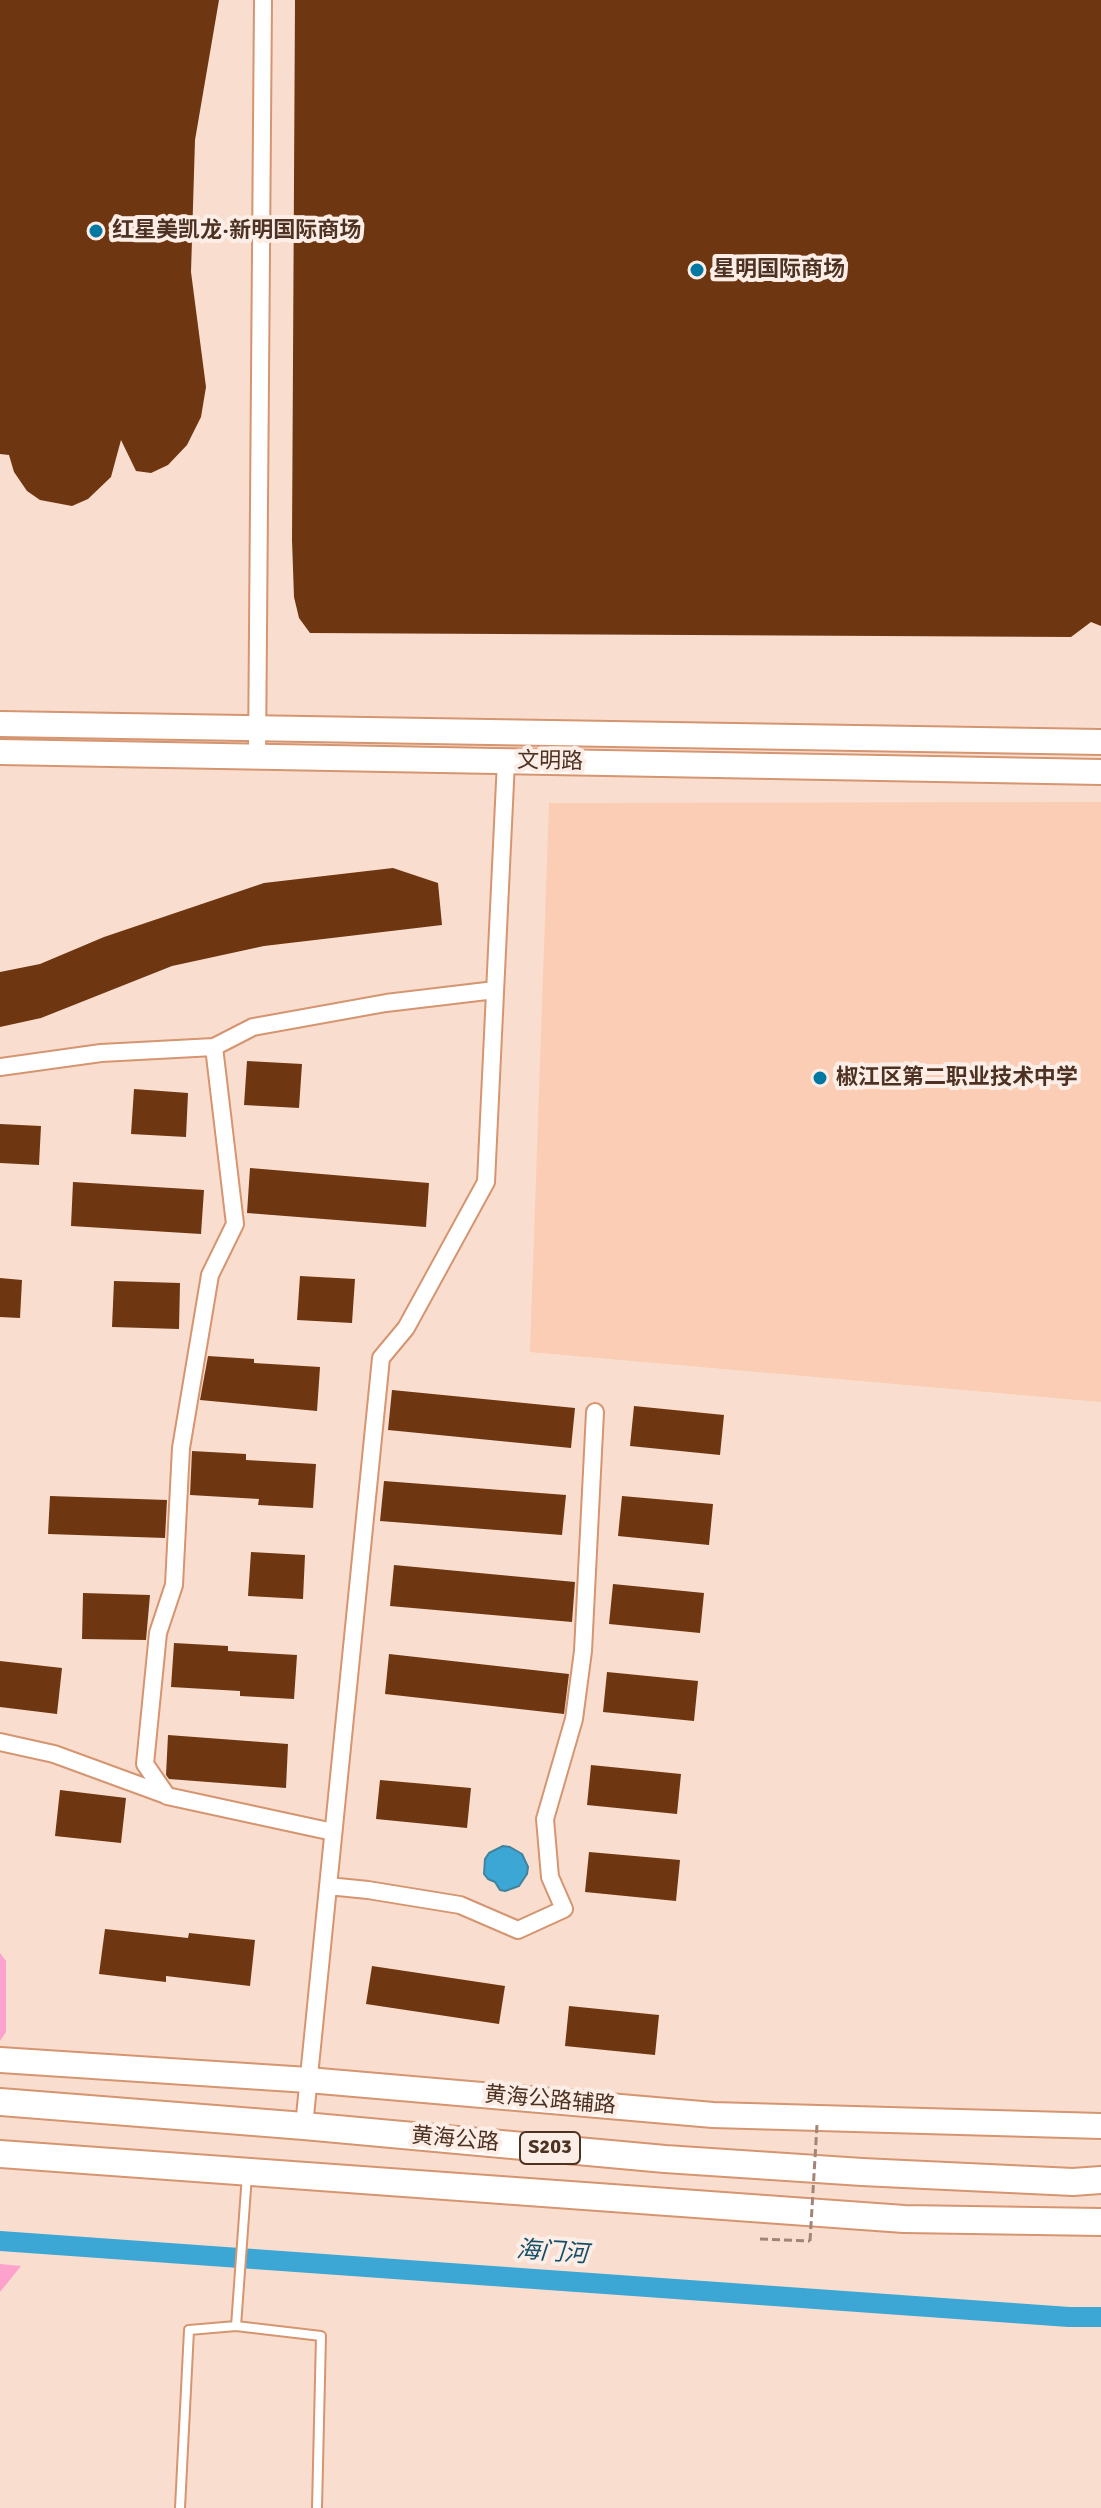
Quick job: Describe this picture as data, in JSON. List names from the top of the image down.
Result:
{
  "streets": {
    "main road": [
      "文明路",
      "黄海公路辅路",
      "黄海公路",
      "S203"
    ]
  },
  "water": ["海门河"],
  "places": ["红星美凯龙·新明国际商场", "星明国际商场", "椒江区第二职业技术中学"]
}
